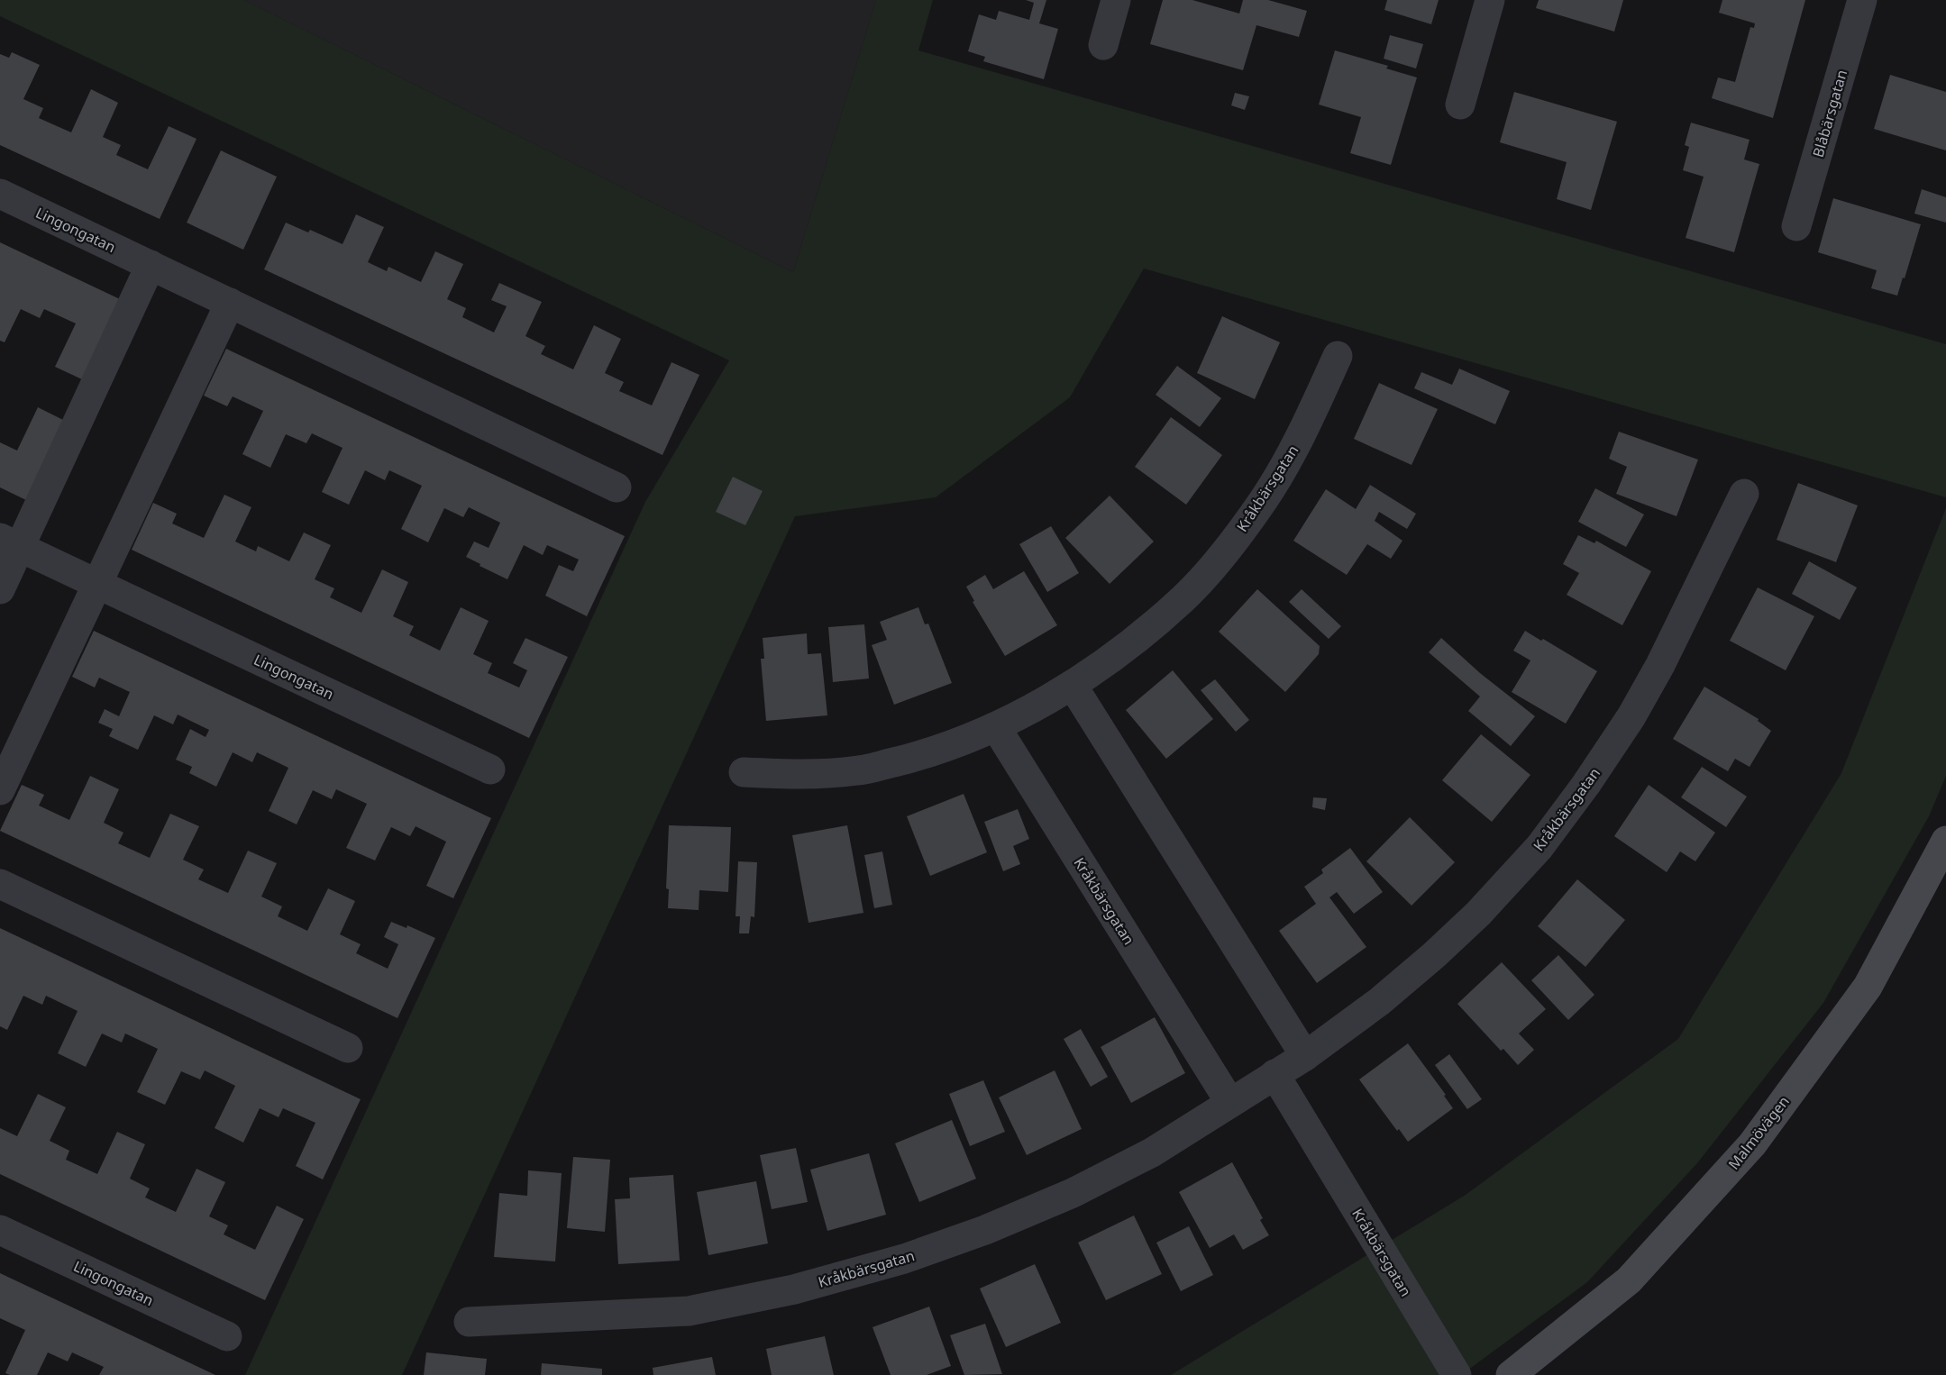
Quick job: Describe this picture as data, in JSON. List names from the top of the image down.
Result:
{
  "streets": {
    "main road": ["Malmövägen"],
    "street": ["Blåbärsgatan", "Lingongatan", "Kråkbärsgatan"]
  }
}
